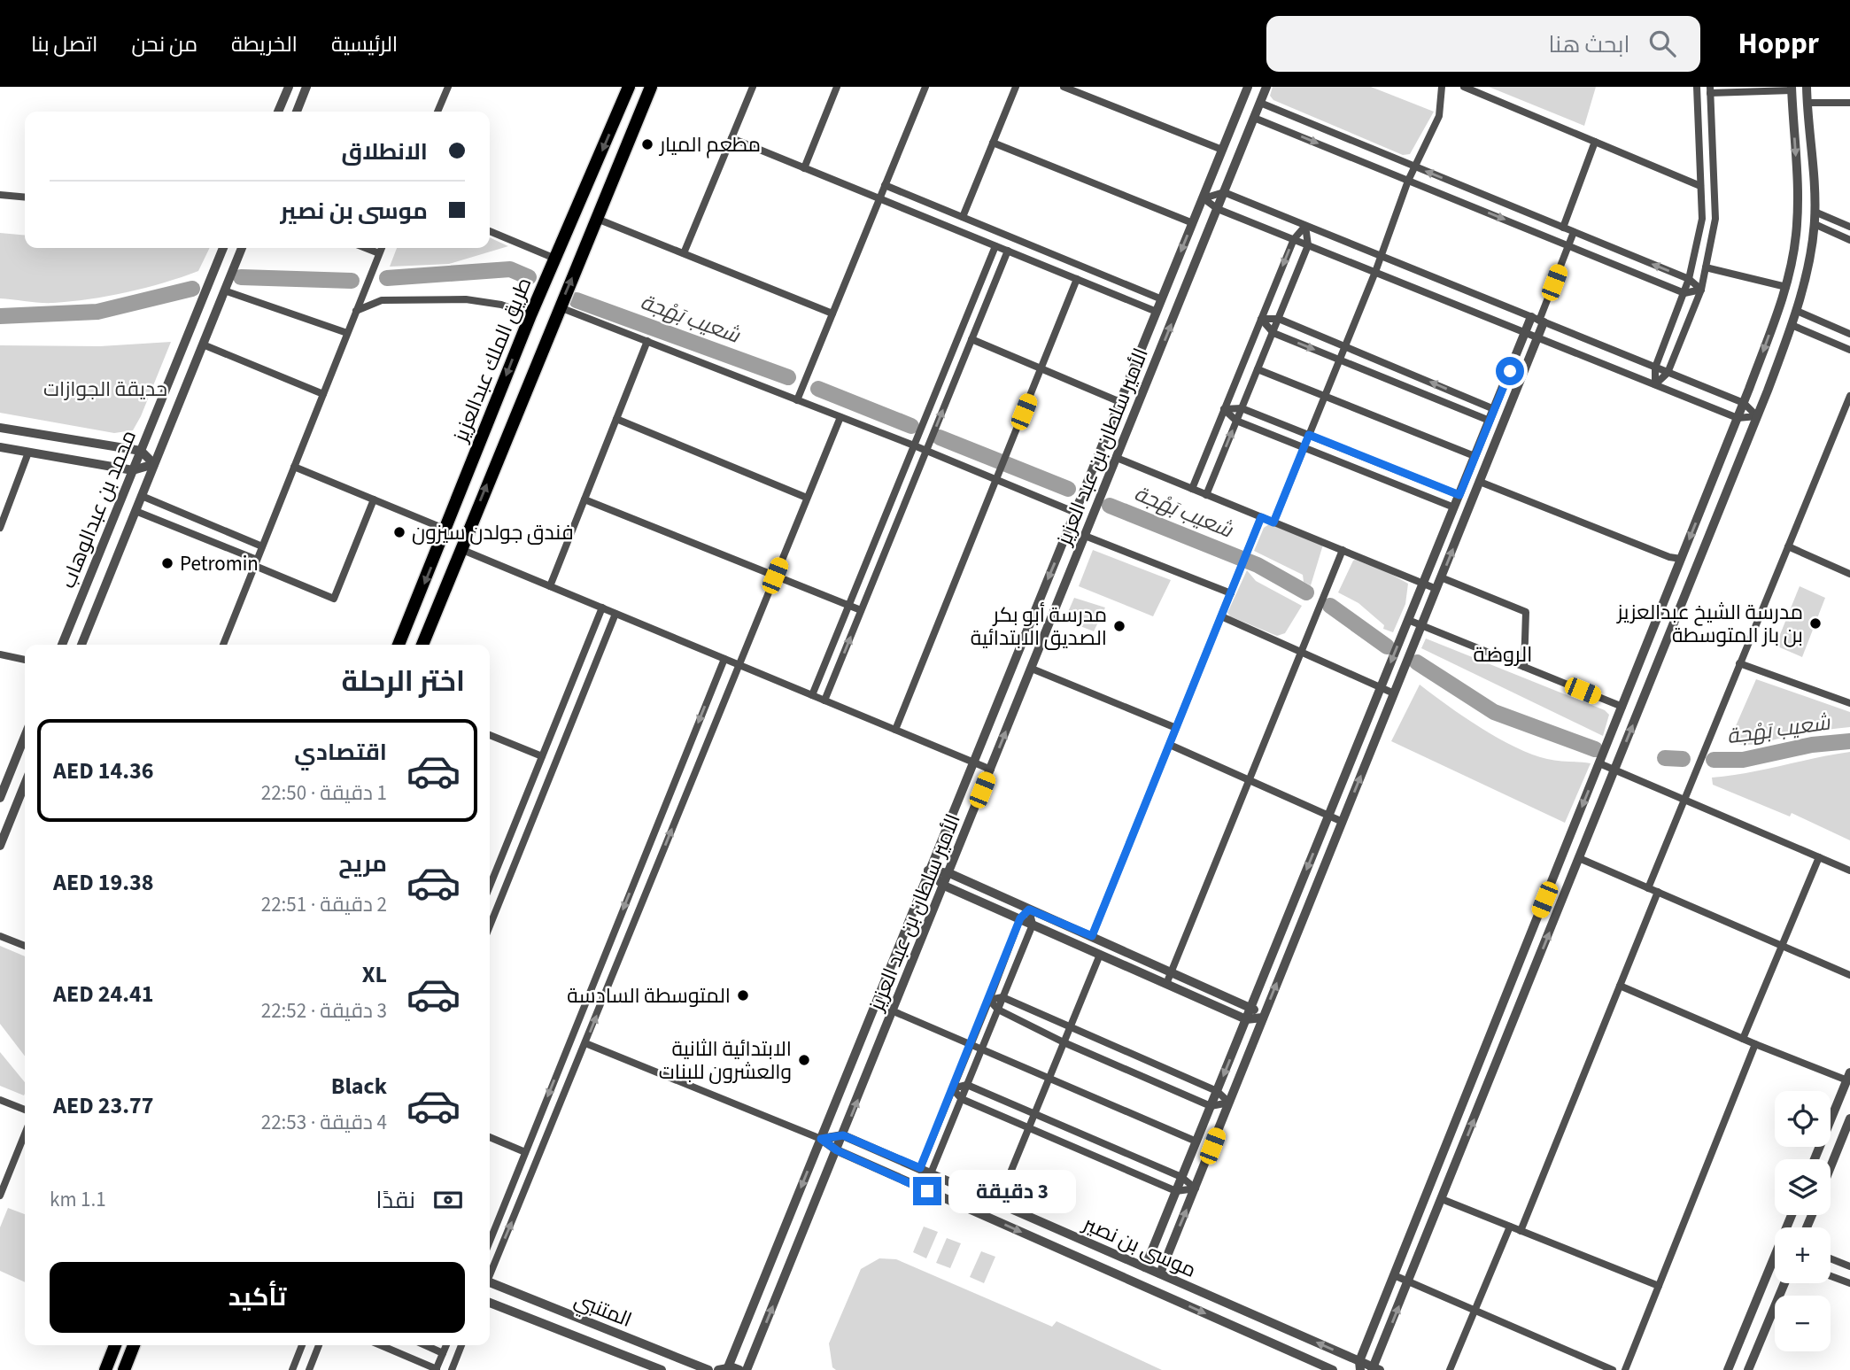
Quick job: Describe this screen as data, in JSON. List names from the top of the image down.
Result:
{
  "streets": {
    "highway": ["طريق الملك عبدالعزيز"],
    "street": [
      "الأمير سلطان بن عبد العزيز",
      "محمد بن عبدالوهاب",
      "موسى بن نصير",
      "المتنبي"
    ]
  },
  "crossings": [
    ["الأمير سلطان بن عبد العزيز", "موسى بن نصير"]
  ],
  "districts": ["الروضة"],
  "water": ["شعيب بَهْجة"],
  "parks": ["حديقة الجوازات"],
  "places": [
    "مطعم الميار",
    "فندق جولدن سيزون",
    "Petromin",
    "مدرسة الشيخ عبدالعزيز بن باز المتوسطة",
    "مدرسة أبو بكر الصديق الابتدائية",
    "المتوسطة السادسة",
    "الابتدائية الثانية والعشرون للبنات"
  ],
  "page": {
    "header": "Hoppr",
    "search": "ابحث هنا",
    "nav": [
      "الرئيسية",
      "الخريطة",
      "من نحن",
      "اتصل بنا"
    ],
    "banner": ["الانطلاق", "موسى بن نصير"],
    "heading": "اختر الرحلة",
    "list": [
      {
        "name": "اقتصادي",
        "note": "1 دقيقة · 22:50",
        "value": "AED 14.36"
      },
      {
        "name": "مريح",
        "note": "2 دقيقة · 22:51",
        "value": "AED 19.38"
      },
      {
        "name": "XL",
        "note": "3 دقيقة · 22:52",
        "value": "AED 24.41"
      },
      {
        "name": "Black",
        "note": "4 دقيقة · 22:53",
        "value": "AED 23.77"
      }
    ],
    "map_buttons": ["+", "−"],
    "pay": ["نقدًا", "1.1 km"],
    "bubble": "3 دقيقة",
    "buttons": "تأكيد"
  }
}
